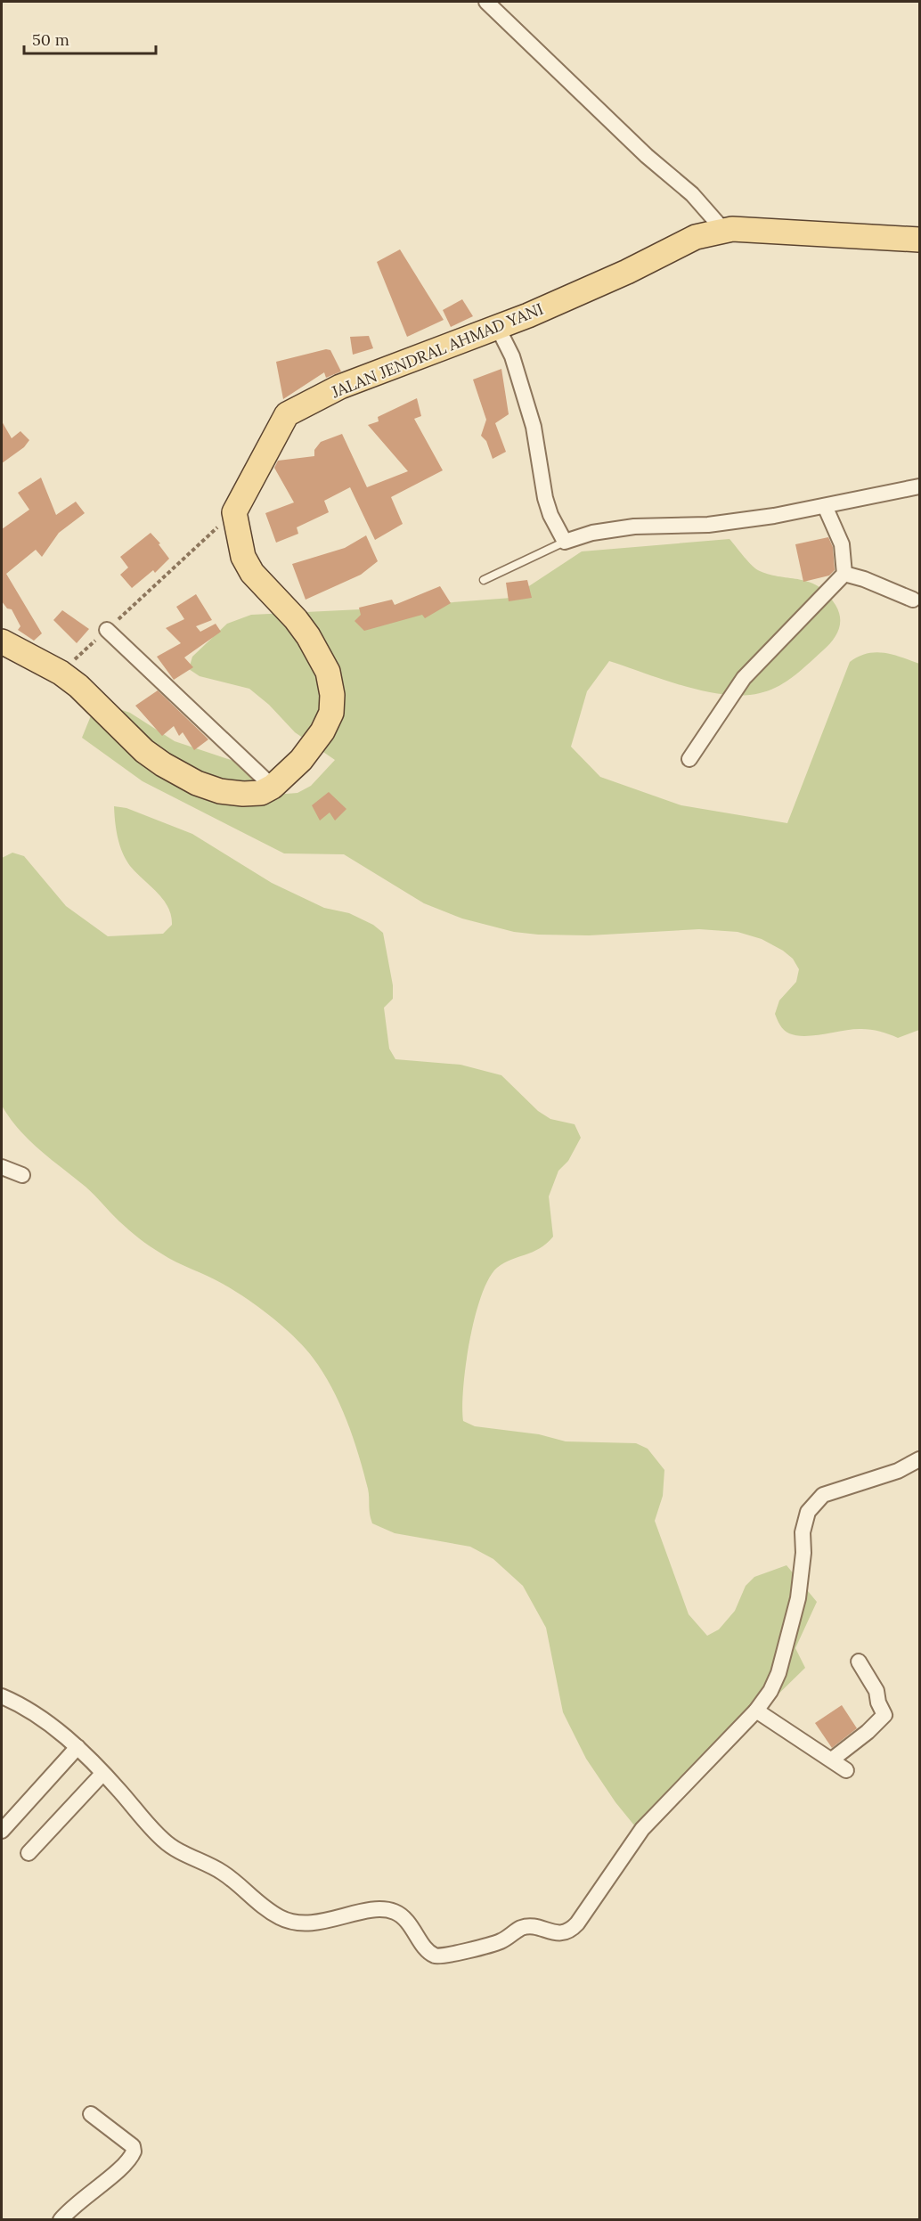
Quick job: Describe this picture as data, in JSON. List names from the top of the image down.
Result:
{
  "streets": {
    "main road": ["JALAN JENDRAL AHMAD YANI"]
  },
  "scale_bar": "50 m"
}
